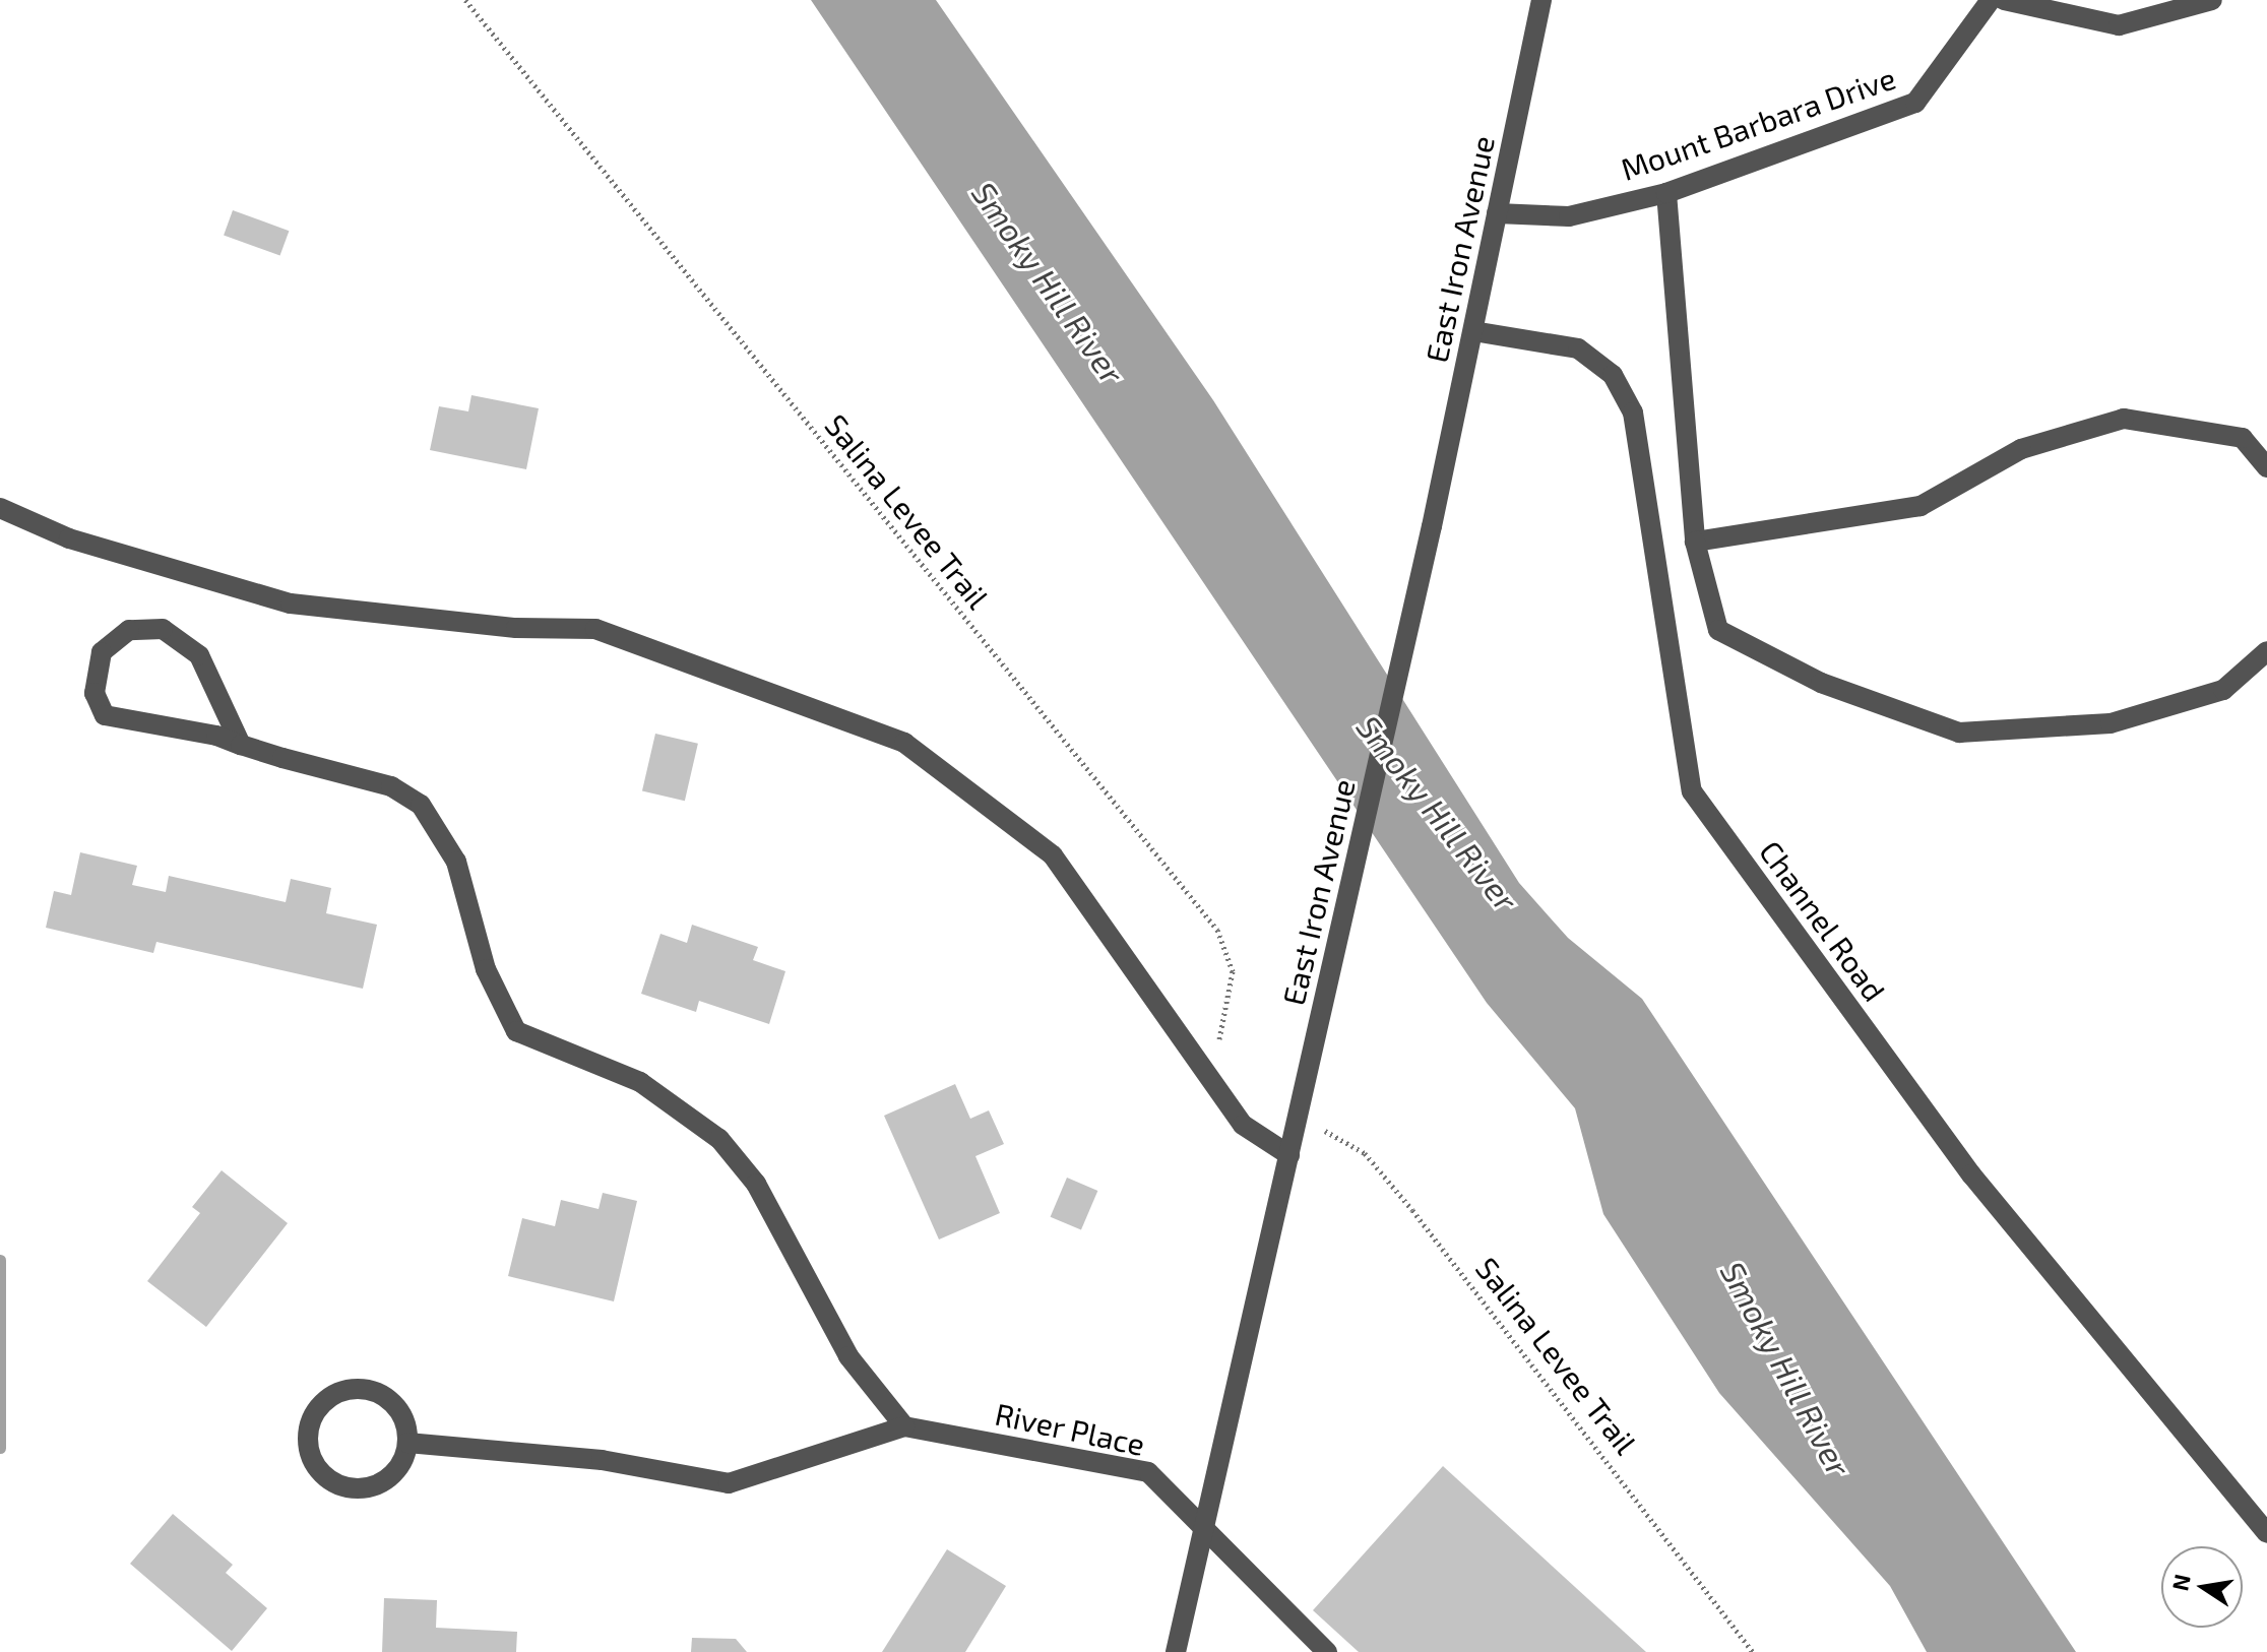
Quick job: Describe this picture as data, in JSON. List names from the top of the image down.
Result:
{
  "streets": {
    "street": [
      "Mount Barbara Drive",
      "East Iron Avenue",
      "Channel Road",
      "River Place"
    ],
    "path": ["Salina Levee Trail"]
  },
  "crossings": [
    ["Mount Barbara Drive", "East Iron Avenue"],
    ["East Iron Avenue", "Salina Levee Trail"],
    ["East Iron Avenue", "Channel Road"],
    ["East Iron Avenue", "River Place"]
  ],
  "water": ["Smoky Hill River"],
  "north": "left"
}
